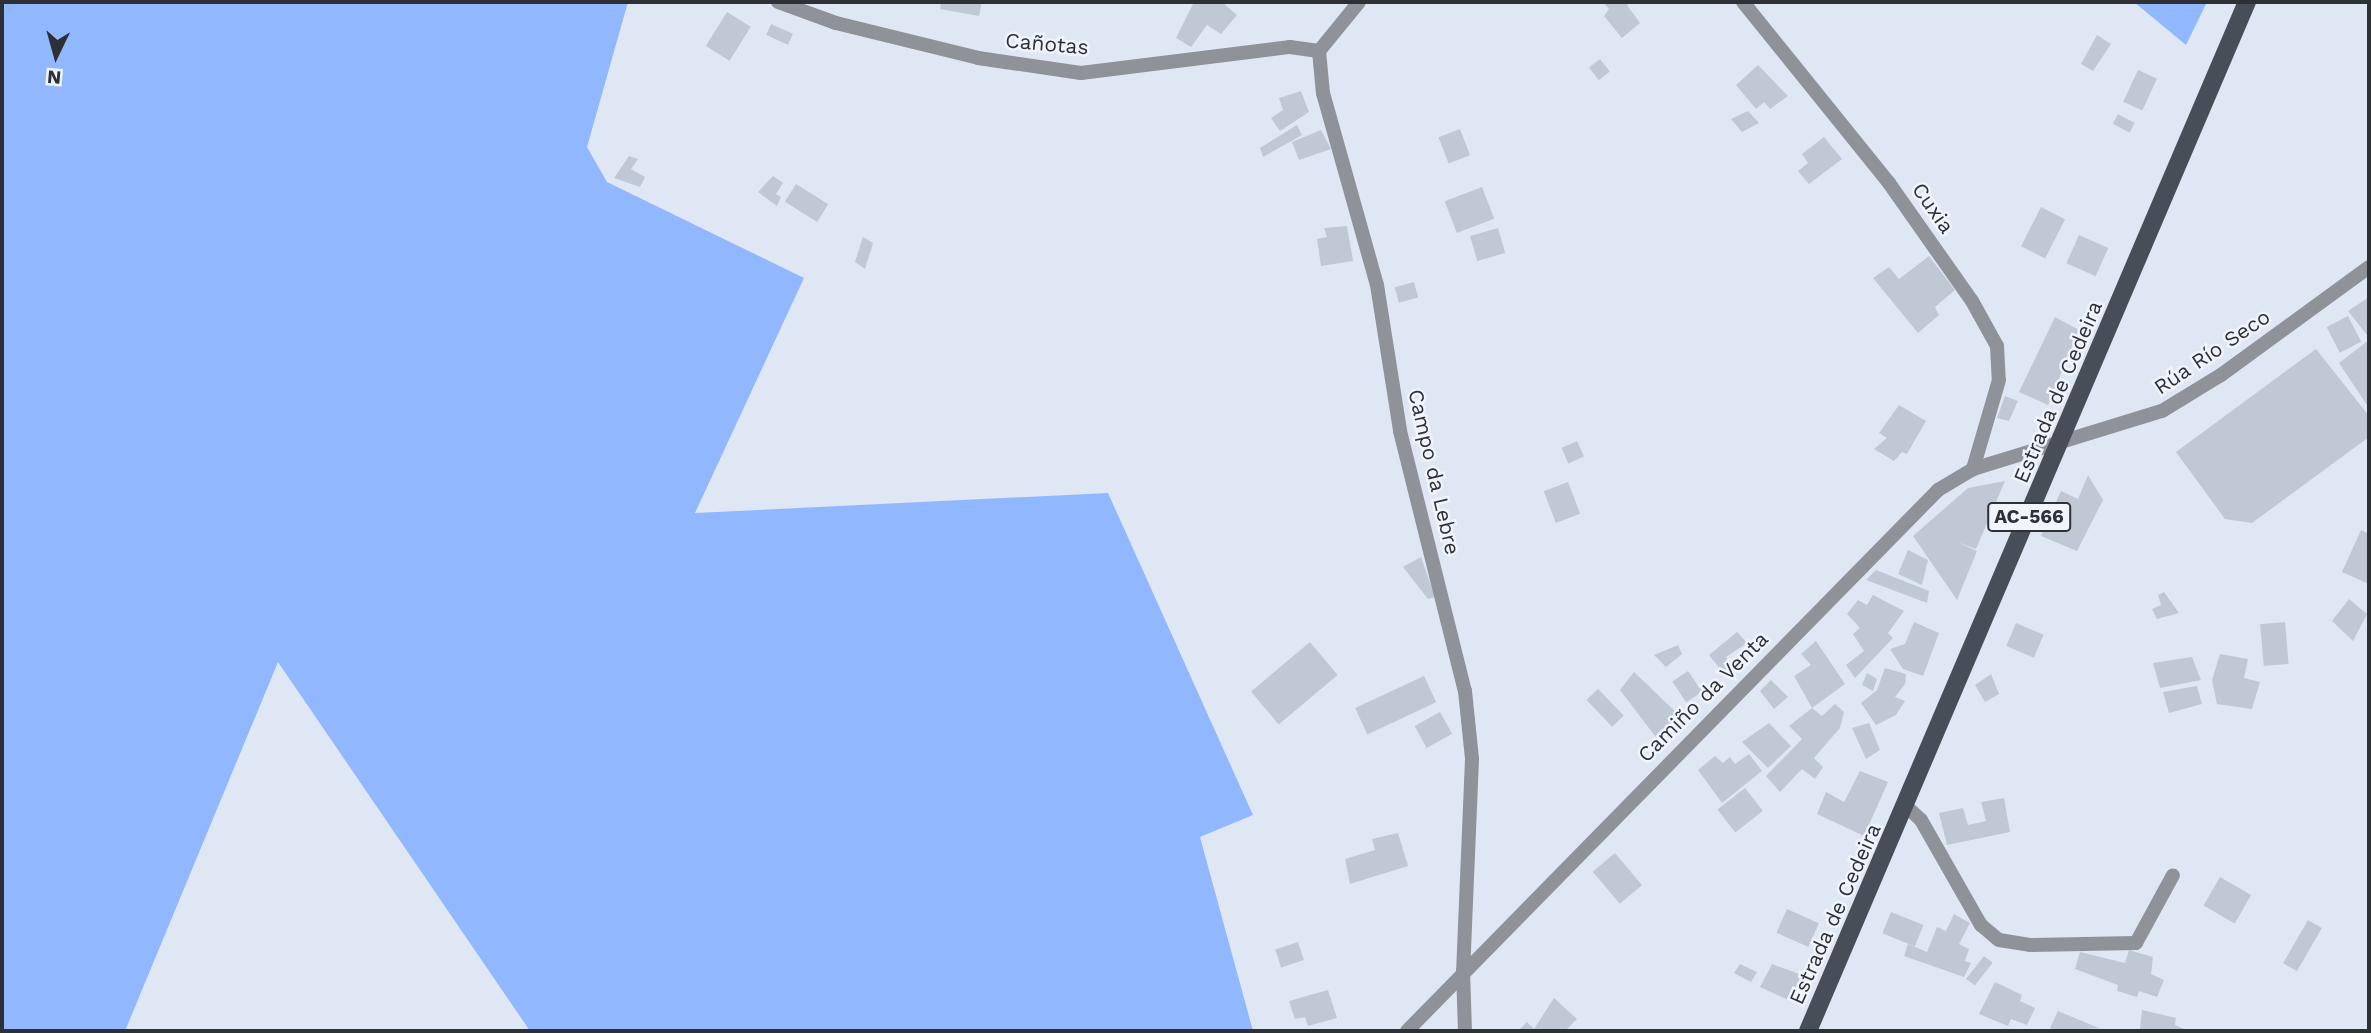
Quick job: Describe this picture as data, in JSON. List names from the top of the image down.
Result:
{
  "streets": {
    "main road": ["Estrada de Cedeira", "AC-566"],
    "street": [
      "Cañotas",
      "Cuxia",
      "Rúa Río Seco",
      "Campo da Lebre",
      "Camiño da Venta"
    ]
  },
  "crossings": [
    ["Cañotas", "Campo da Lebre"],
    ["Cuxia", "Camiño da Venta"],
    ["Rúa Río Seco", "Estrada de Cedeira"],
    ["Rúa Río Seco", "Camiño da Venta"],
    ["Estrada de Cedeira", "Camiño da Venta"],
    ["Campo da Lebre", "Camiño da Venta"]
  ],
  "north": "bottom"
}
